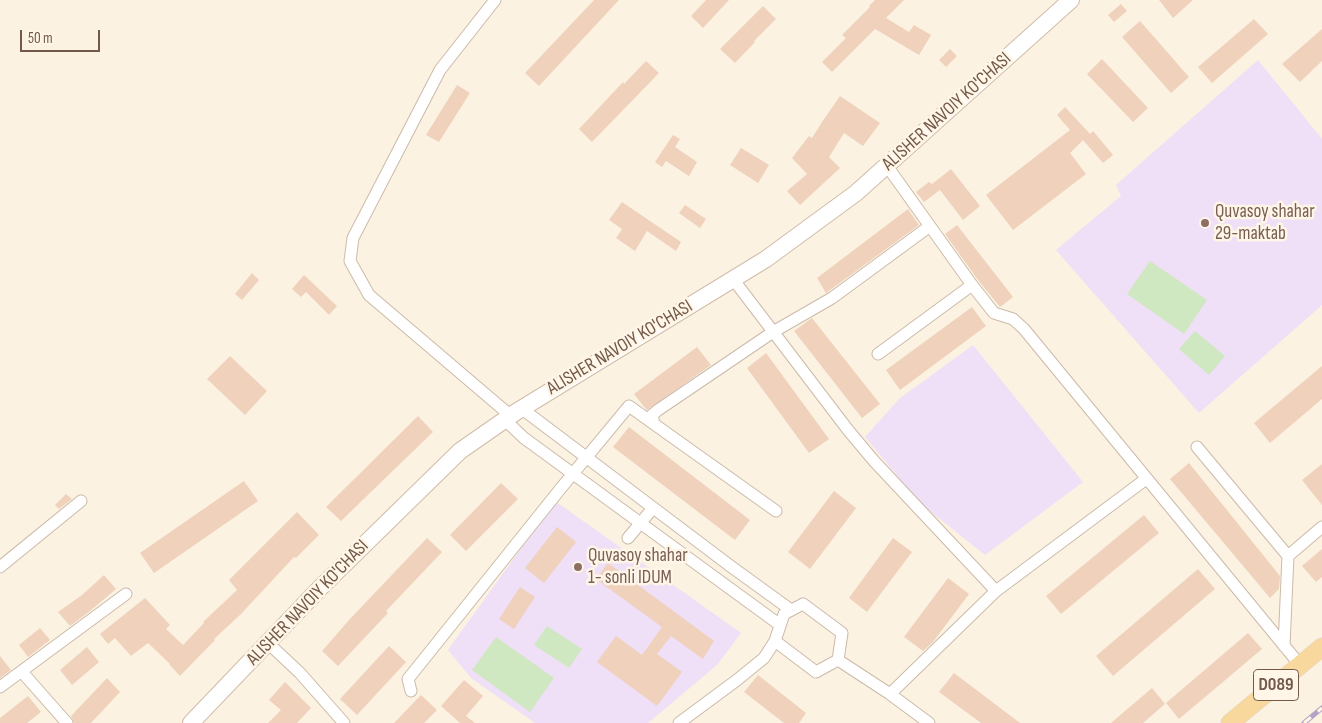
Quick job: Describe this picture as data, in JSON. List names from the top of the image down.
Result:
{
  "streets": {
    "main road": ["D089"],
    "street": ["ALISHER NAVOIY KO'CHASI"]
  },
  "places": ["Quvasoy shahar 29-maktab", "Quvasoy shahar 1- sonli IDUM"],
  "scale_bar": "50 m"
}
